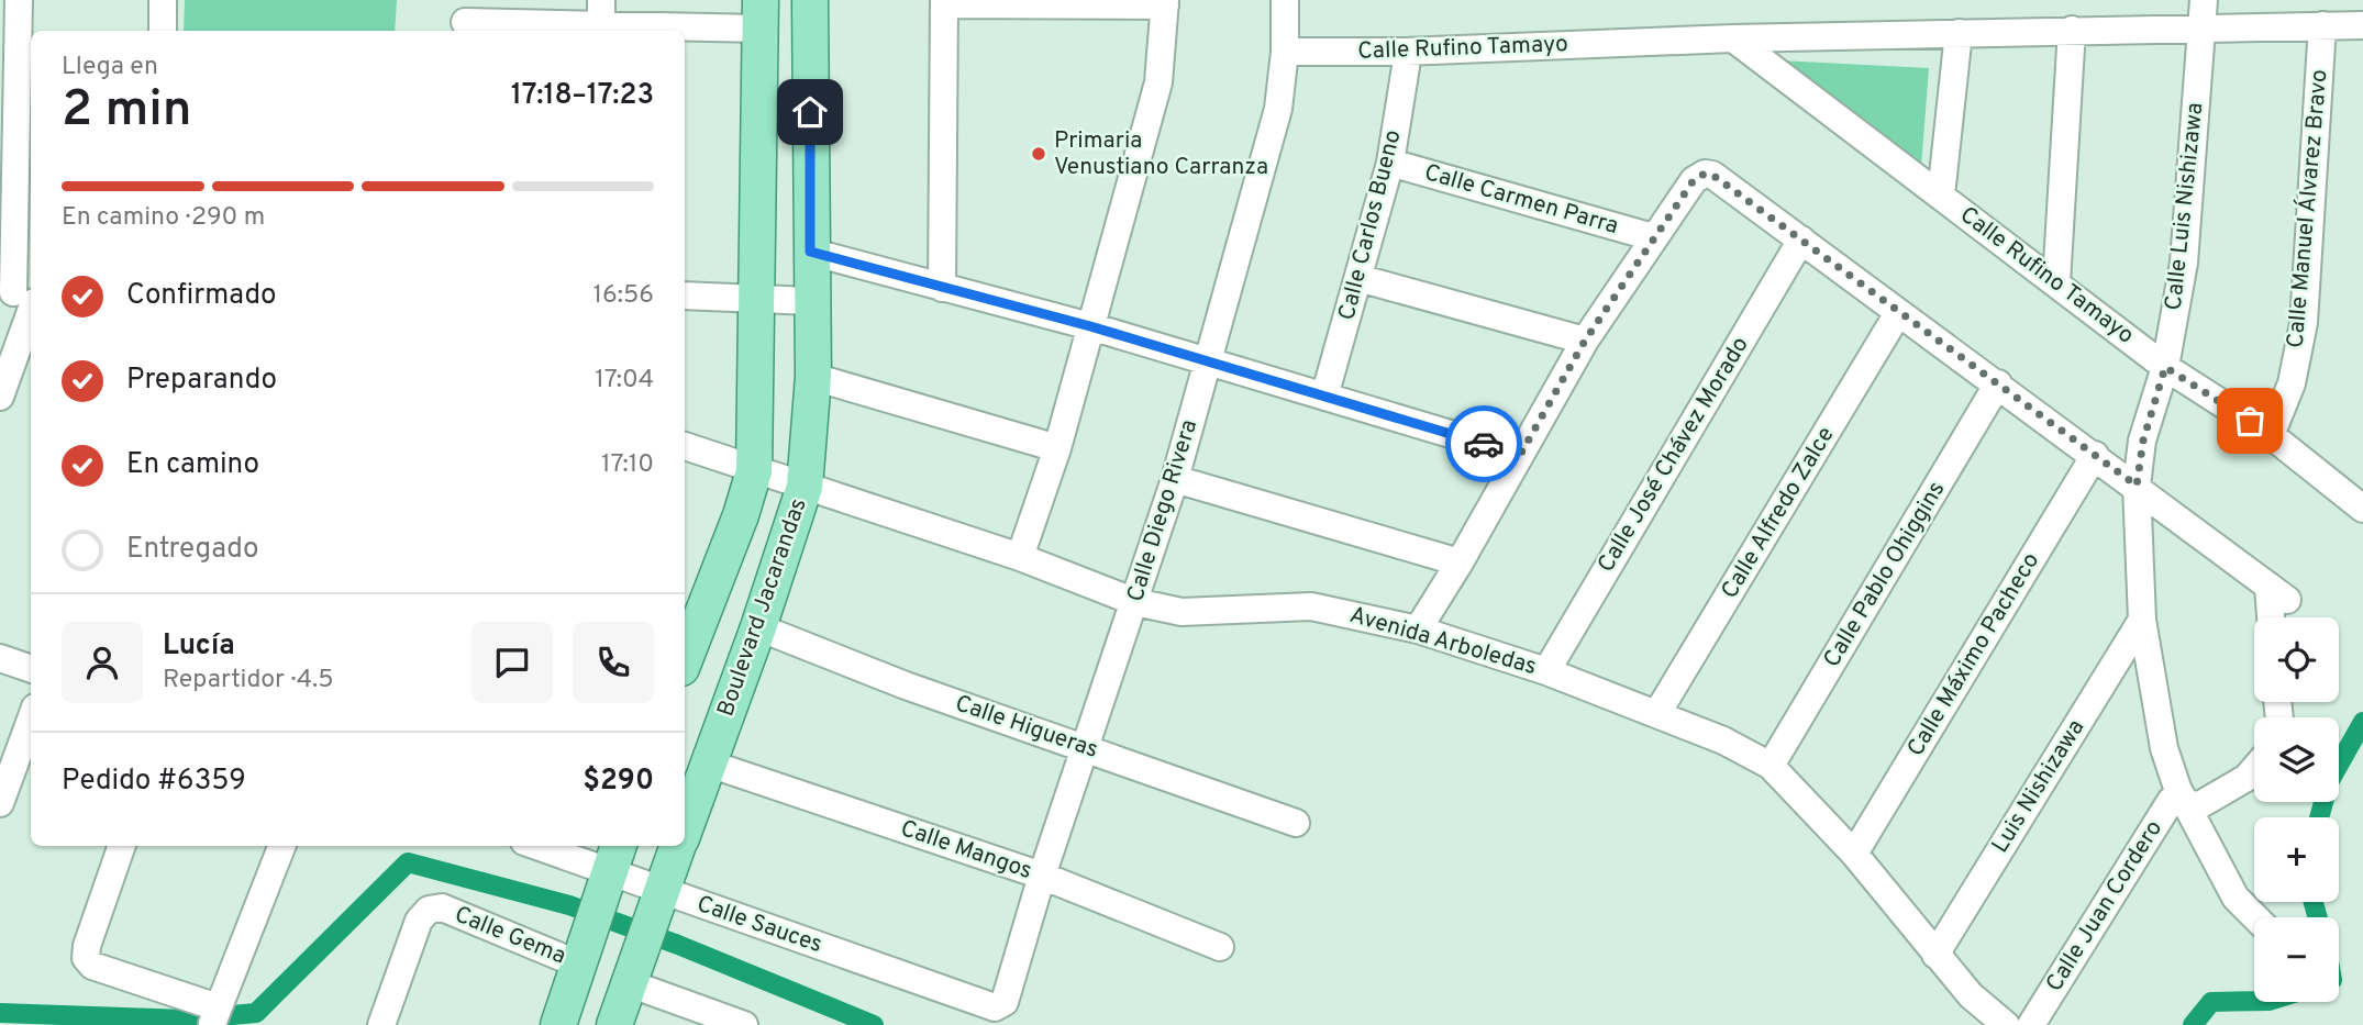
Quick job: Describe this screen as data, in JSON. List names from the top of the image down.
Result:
{
  "streets": {
    "main road": ["Boulevard Jacarandas"],
    "street": [
      "Calle Rufino Tamayo",
      "Calle Carmen Parra",
      "Calle Luis Nishizawa",
      "Calle Manuel Álvarez Bravo",
      "Calle Carlos Bueno",
      "Calle José Chávez Morado",
      "Calle Diego Rivera",
      "Calle Alfredo Zalce",
      "Calle Pablo Ohiggins",
      "Avenida Arboledas",
      "Calle Máximo Pacheco",
      "Calle Higueras",
      "Luis Nishizawa",
      "Calle Mangos",
      "Calle Juan Cordero",
      "Calle Sauces",
      "Calle Gema"
    ]
  },
  "crossings": [
    ["Calle Rufino Tamayo", "Calle Luis Nishizawa"],
    ["Calle Rufino Tamayo", "Calle Manuel Álvarez Bravo"],
    ["Calle Rufino Tamayo", "Calle Carlos Bueno"],
    ["Calle Rufino Tamayo", "Calle Diego Rivera"],
    ["Calle Carmen Parra", "Calle Carlos Bueno"],
    ["Calle Luis Nishizawa", "Luis Nishizawa"],
    ["Calle Luis Nishizawa", "Calle Juan Cordero"],
    ["Calle José Chávez Morado", "Avenida Arboledas"],
    ["Calle Diego Rivera", "Avenida Arboledas"],
    ["Calle Diego Rivera", "Calle Higueras"],
    ["Calle Diego Rivera", "Calle Mangos"],
    ["Calle Diego Rivera", "Calle Sauces"],
    ["Calle Alfredo Zalce", "Avenida Arboledas"],
    ["Calle Pablo Ohiggins", "Avenida Arboledas"],
    ["Boulevard Jacarandas", "Avenida Arboledas"],
    ["Boulevard Jacarandas", "Calle Higueras"],
    ["Boulevard Jacarandas", "Calle Mangos"],
    ["Boulevard Jacarandas", "Calle Sauces"],
    ["Avenida Arboledas", "Calle Máximo Pacheco"],
    ["Avenida Arboledas", "Luis Nishizawa"]
  ],
  "places": ["Primaria Venustiano Carranza"],
  "page": {
    "heading": ["2 min", "Llega en", "17:18–17:23"],
    "panel": [
      "Lucía",
      "Repartidor · 4.5",
      "Pedido #6359",
      "$290"
    ],
    "bar": "En camino · 290 m",
    "list": [
      ["Confirmado", "16:56"],
      ["Preparando", "17:04"],
      ["En camino", "17:10"],
      "Entregado"
    ],
    "map_buttons": ["+", "−"]
  }
}
